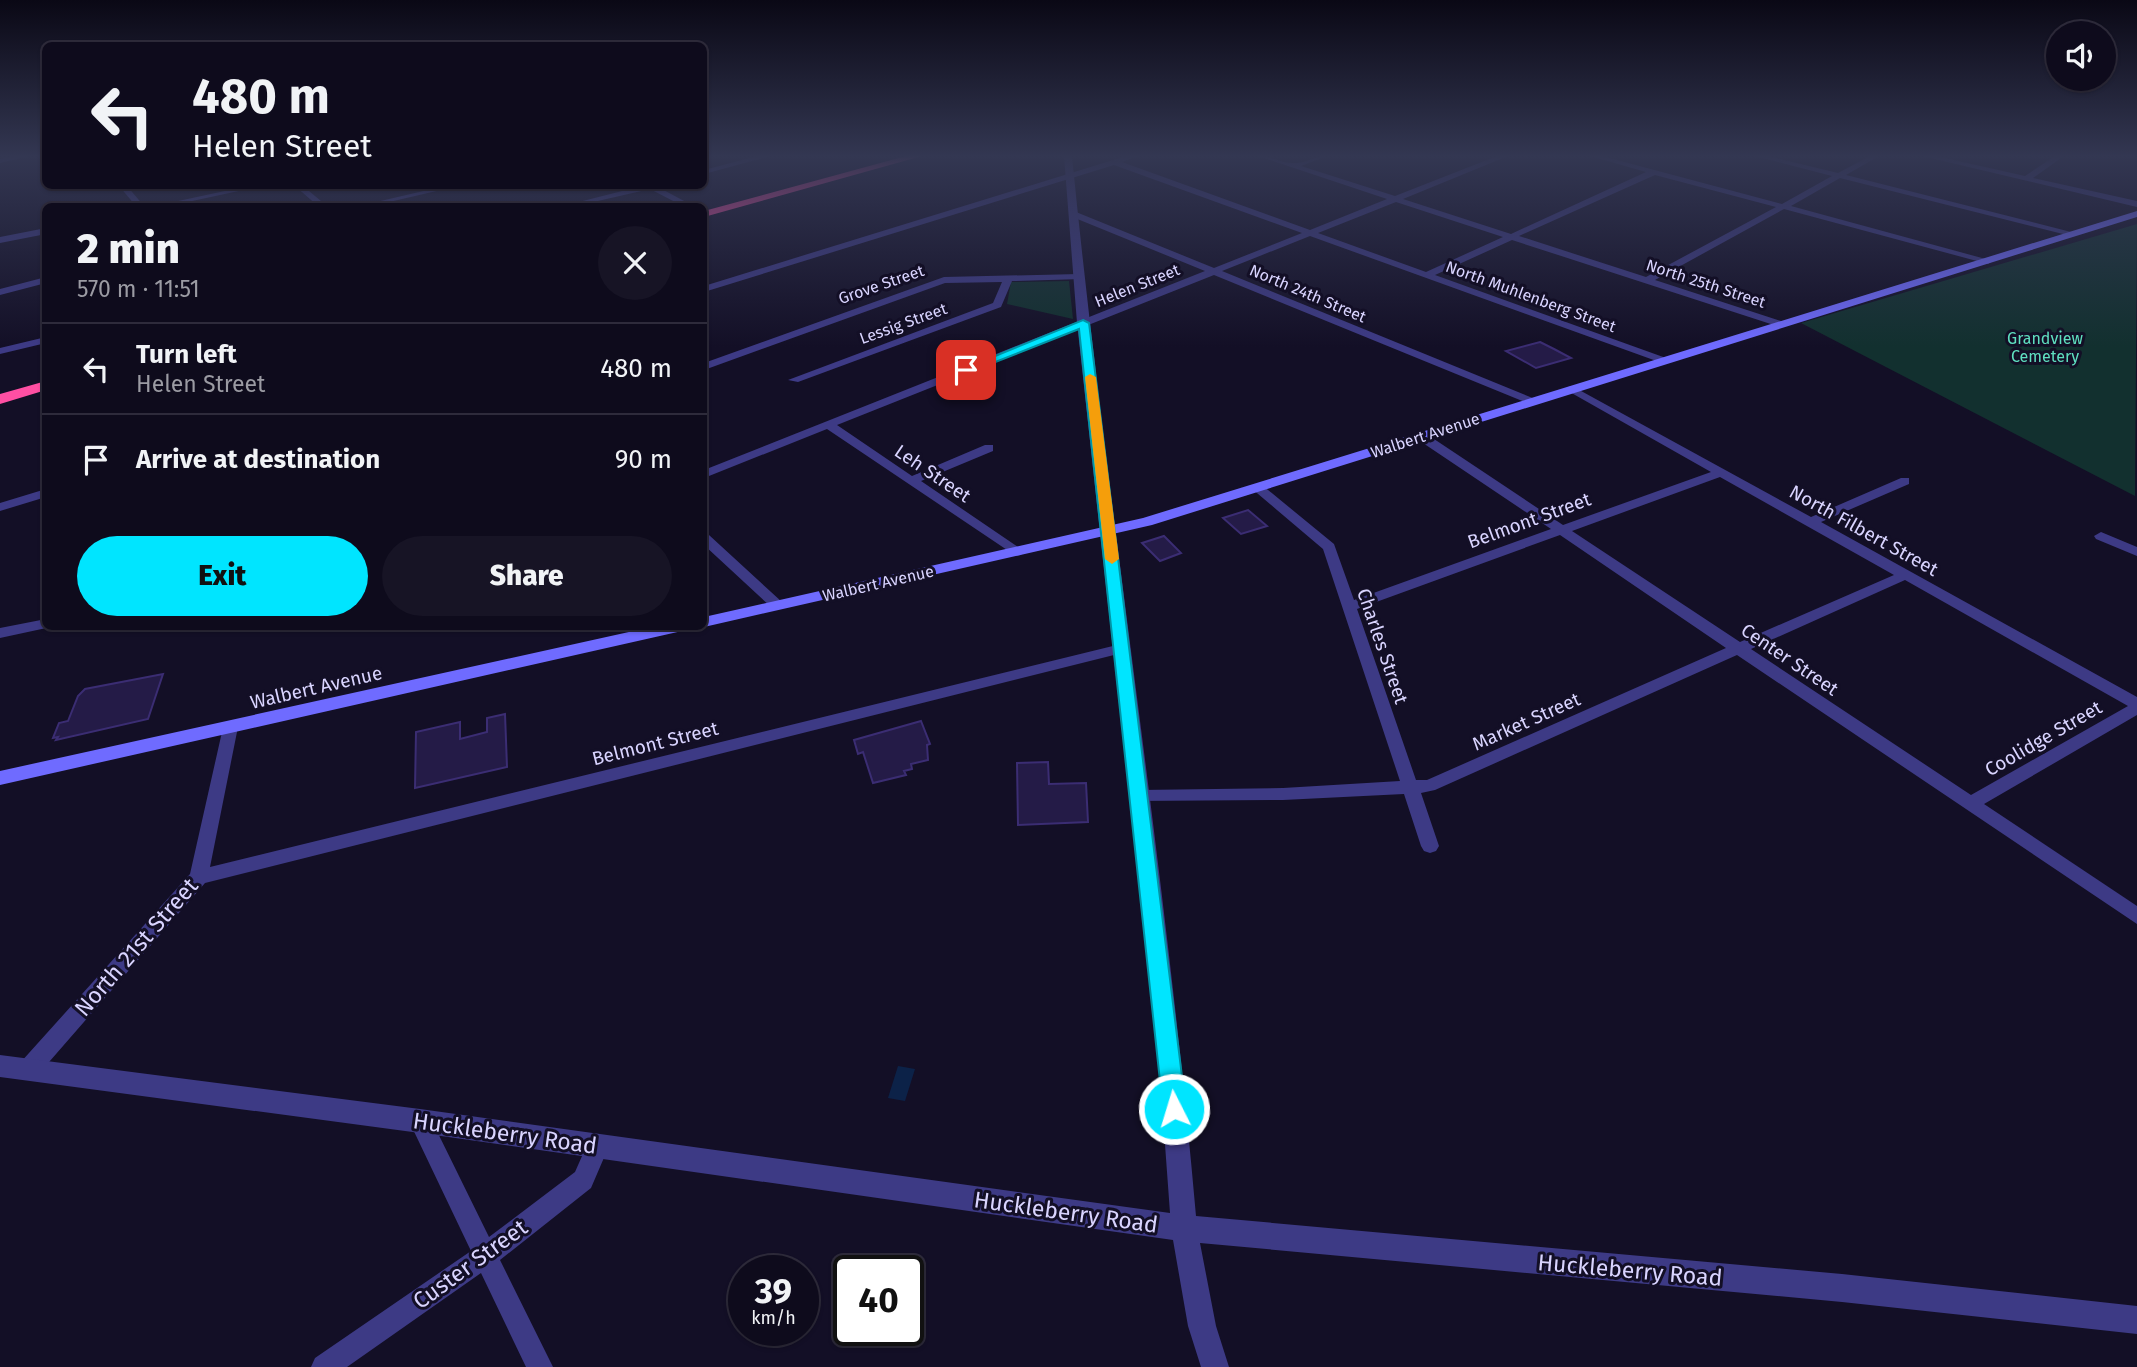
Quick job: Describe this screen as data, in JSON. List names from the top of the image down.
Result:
{
  "streets": {
    "main road": ["Walbert Avenue"],
    "street": [
      "North 25th Street",
      "Grove Street",
      "Helen Street",
      "North 24th Street",
      "North Muhlenberg Street",
      "Lessig Street",
      "Leh Street",
      "Belmont Street",
      "North Filbert Street",
      "Charles Street",
      "Center Street",
      "Market Street",
      "Coolidge Street",
      "North 21st Street",
      "Huckleberry Road",
      "Custer Street"
    ]
  },
  "crossings": [
    ["North 25th Street", "Walbert Avenue"],
    ["Grove Street", "Lessig Street"],
    ["Helen Street", "North 24th Street"],
    ["Helen Street", "North Muhlenberg Street"],
    ["Helen Street", "Leh Street"],
    ["North 24th Street", "Walbert Avenue"],
    ["North Muhlenberg Street", "Walbert Avenue"],
    ["Walbert Avenue", "Leh Street"],
    ["Walbert Avenue", "North Filbert Street"],
    ["Walbert Avenue", "Charles Street"],
    ["Walbert Avenue", "Center Street"],
    ["Walbert Avenue", "North 21st Street"],
    ["Belmont Street", "North Filbert Street"],
    ["Belmont Street", "Charles Street"],
    ["Belmont Street", "Center Street"],
    ["Belmont Street", "North 21st Street"],
    ["North Filbert Street", "Market Street"],
    ["North Filbert Street", "Coolidge Street"],
    ["Charles Street", "Market Street"],
    ["Center Street", "Market Street"],
    ["Center Street", "Coolidge Street"],
    ["North 21st Street", "Huckleberry Road"],
    ["Huckleberry Road", "Custer Street"]
  ],
  "parks": ["Grandview Cemetery"],
  "page": {
    "turn": ["480 m", "Helen Street"],
    "heading": ["2 min", "570 m · 11:51"],
    "list": [
      {
        "name": "Turn left",
        "note": "Helen Street",
        "value": "480 m"
      },
      {
        "name": "Arrive at destination",
        "value": "90 m"
      }
    ],
    "buttons": ["Exit", "Share"],
    "speed": "39 km/h",
    "limit": "40"
  }
}
